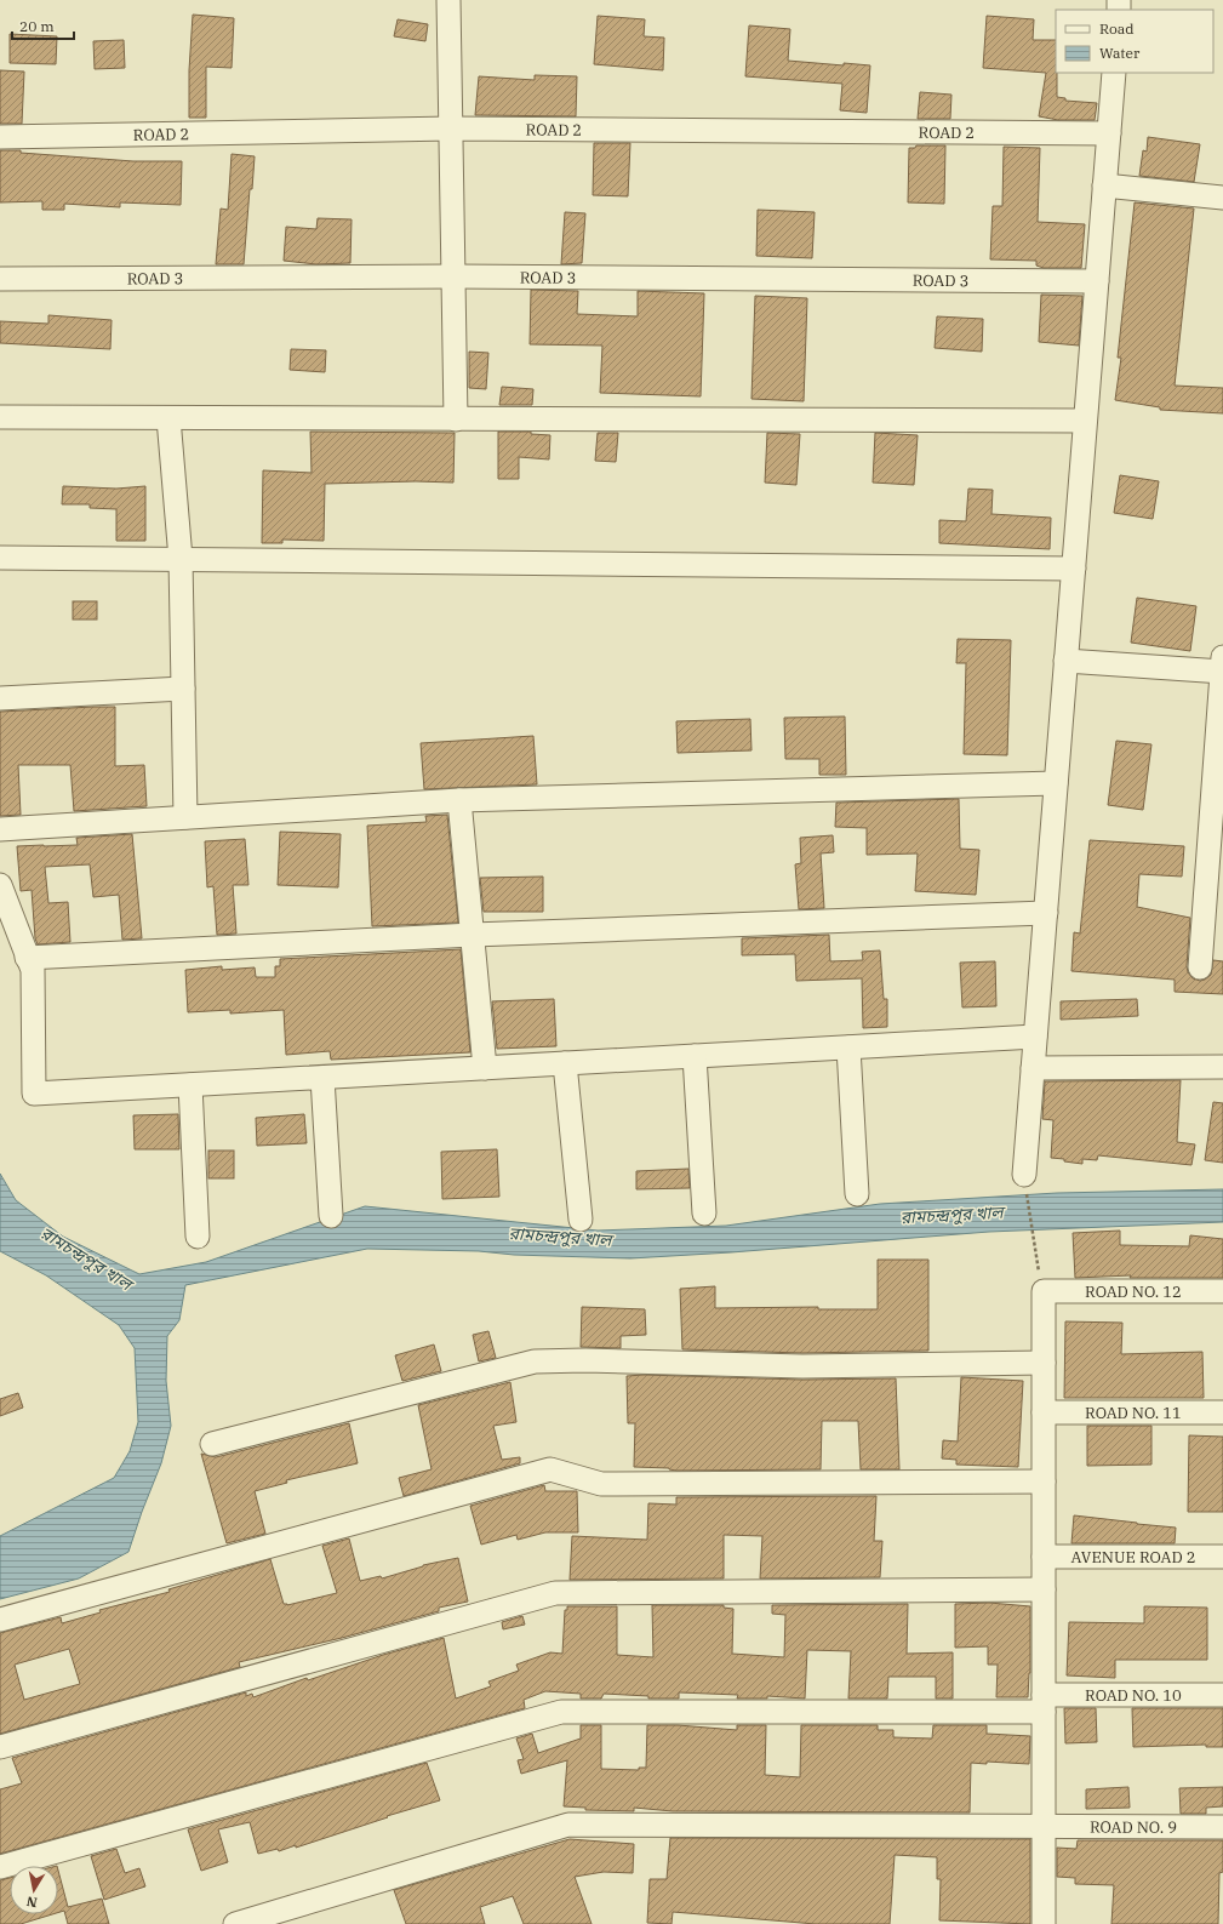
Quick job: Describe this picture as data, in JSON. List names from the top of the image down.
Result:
{
  "streets": {
    "street": [
      "ROAD 2",
      "ROAD 3",
      "ROAD NO. 12",
      "ROAD NO. 11",
      "AVENUE ROAD 2",
      "ROAD NO. 10",
      "ROAD NO. 9"
    ]
  },
  "water": ["রামচন্দ্রপুর খাল"],
  "legend": ["Road", "Water"],
  "scale_bar": "20 m",
  "north": "bottom"
}
